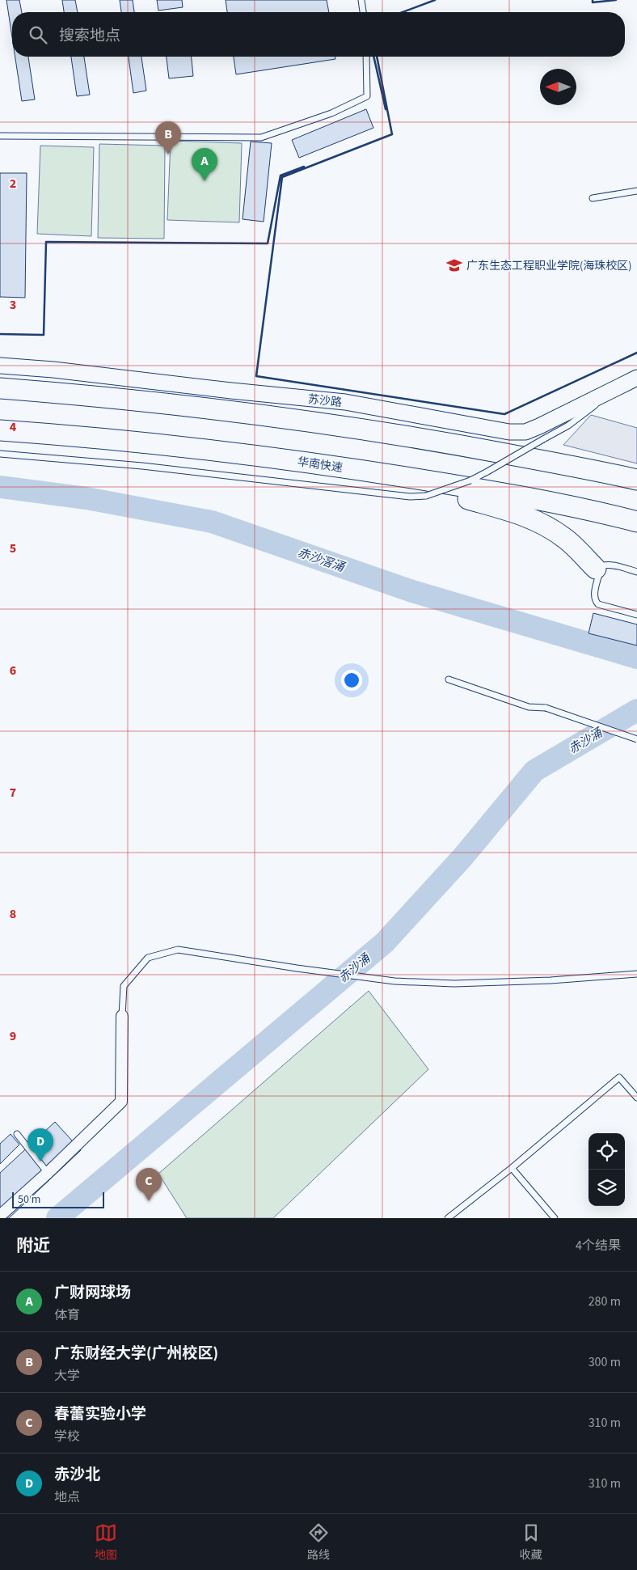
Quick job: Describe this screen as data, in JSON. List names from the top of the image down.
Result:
{
  "streets": {
    "highway": ["华南快速"],
    "street": ["苏沙路"]
  },
  "water": ["赤沙滘涌", "赤沙涌"],
  "places": {
    "school or university": ["广东生态工程职业学院(海珠校区)"]
  },
  "scale_bar": "50 m",
  "north": "left",
  "page": {
    "search": "搜索地点",
    "pins": [
      "B",
      "A",
      "D",
      "C"
    ],
    "scale": "50 m",
    "heading": ["附近", "4个结果"],
    "list": [
      {
        "mark": "A",
        "name": "广财网球场",
        "note": "体育",
        "value": "280 m"
      },
      {
        "mark": "B",
        "name": "广东财经大学(广州校区)",
        "note": "大学",
        "value": "300 m"
      },
      {
        "mark": "C",
        "name": "春蕾实验小学",
        "note": "学校",
        "value": "310 m"
      },
      {
        "mark": "D",
        "name": "赤沙北",
        "note": "地点",
        "value": "310 m"
      }
    ],
    "nav": ["地图", "路线", "收藏"]
  },
  "grid": {
    "rows": [
      "2",
      "3",
      "4",
      "5",
      "6",
      "7",
      "8",
      "9"
    ]
  }
}
